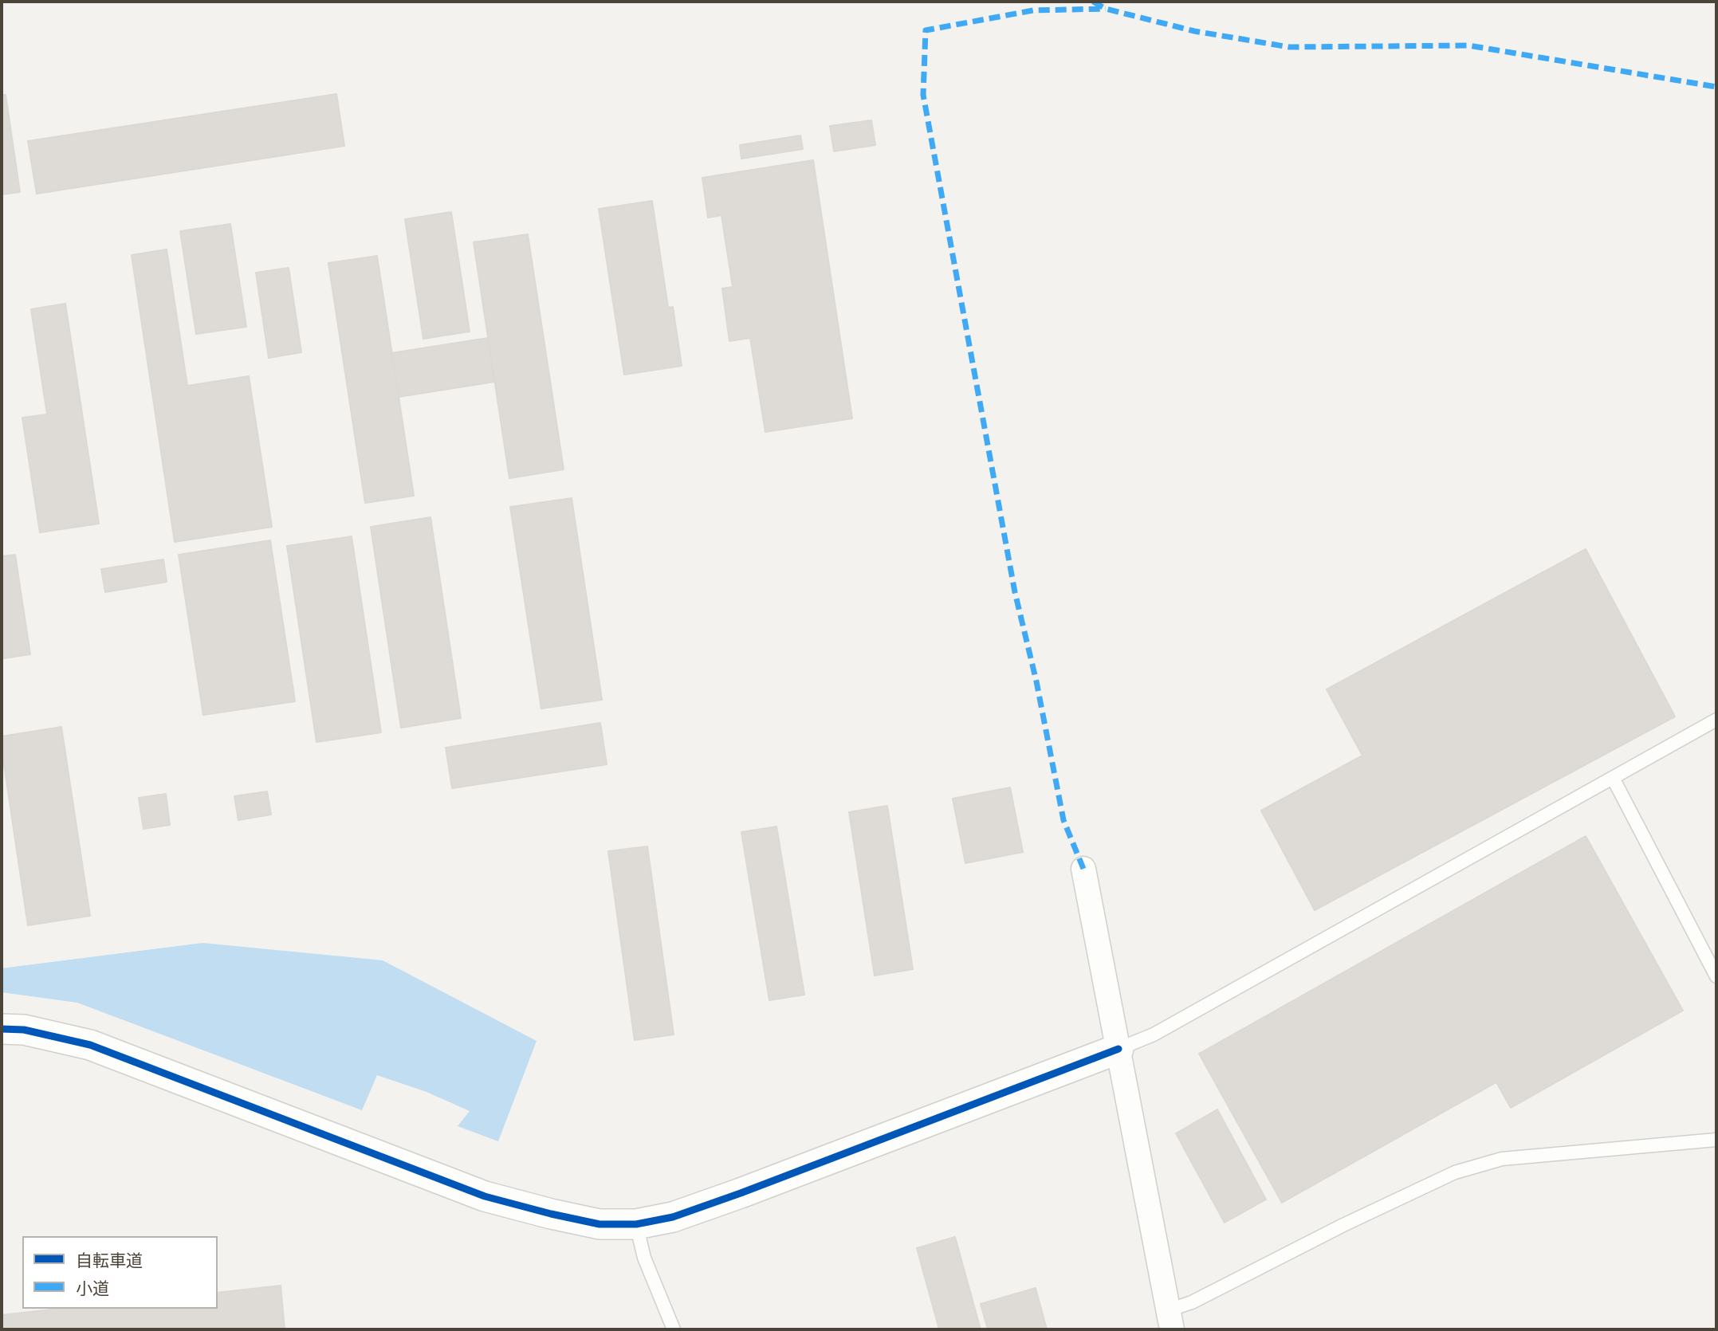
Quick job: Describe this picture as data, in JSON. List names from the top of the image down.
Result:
{
  "legend": ["自転車道", "小道"]
}
